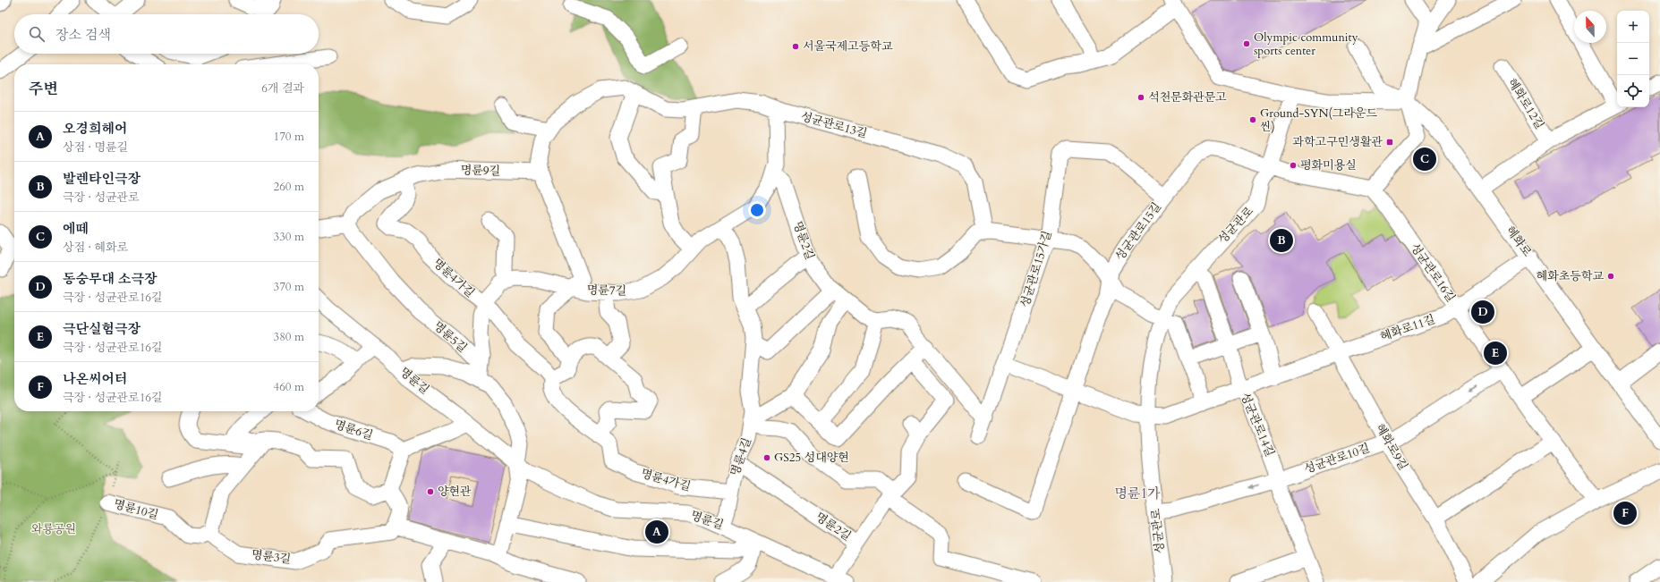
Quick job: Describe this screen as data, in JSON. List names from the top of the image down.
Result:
{
  "streets": {
    "street": [
      "혜화로12길",
      "성균관로13길",
      "명륜9길",
      "성균관로",
      "성균관로15길",
      "명륜2길",
      "혜화로",
      "성균관로15가길",
      "성균관로16길",
      "명륜4가길",
      "명륜7길",
      "혜화로11길",
      "명륜5길",
      "명륜길",
      "성균관로14길",
      "명륜6길",
      "혜화로9길",
      "명륜4길",
      "성균관로10길",
      "명륜10길",
      "명륜3길"
    ]
  },
  "crossings": [
    ["혜화로12길", "혜화로"],
    ["성균관로13길", "명륜9길"],
    ["성균관로13길", "명륜7길"],
    ["명륜9길", "명륜4가길"],
    ["명륜9길", "명륜5길"],
    ["성균관로", "성균관로15길"],
    ["성균관로", "혜화로11길"],
    ["성균관로", "성균관로14길"],
    ["성균관로", "성균관로10길"],
    ["성균관로15길", "성균관로15가길"],
    ["명륜2길", "성균관로15가길"],
    ["명륜2길", "명륜7길"],
    ["명륜2길", "명륜길"],
    ["명륜2길", "명륜4길"],
    ["혜화로", "혜화로11길"],
    ["성균관로16길", "혜화로11길"],
    ["성균관로16길", "성균관로10길"],
    ["명륜4가길", "명륜7길"],
    ["명륜4가길", "명륜4길"],
    ["명륜7길", "명륜5길"],
    ["명륜7길", "명륜4길"],
    ["혜화로11길", "성균관로14길"],
    ["혜화로11길", "혜화로9길"],
    ["명륜5길", "명륜길"],
    ["명륜길", "명륜4길"],
    ["성균관로14길", "성균관로10길"],
    ["혜화로9길", "성균관로10길"],
    ["명륜10길", "명륜3길"]
  ],
  "districts": ["명륜1가"],
  "parks": ["와룡공원"],
  "places": {
    "other": [
      "Olympic community sports center",
      "서울국제고등학교",
      "석천문화관문고",
      "Ground-SYN(그라운드 씬)",
      "평화미용실",
      "혜화초등학교",
      "GS25 성대양현",
      "양현관"
    ],
    "transit": ["과학고구민생활관"]
  },
  "north": "top",
  "page": {
    "map_buttons": ["+", "−"],
    "search": "장소 검색",
    "heading": ["주변", "6개 결과"],
    "list": [
      {
        "mark": "A",
        "name": "오경희헤어",
        "note": "상점 · 명륜길",
        "value": "170 m"
      },
      {
        "mark": "B",
        "name": "발렌타인극장",
        "note": "극장 · 성균관로",
        "value": "260 m"
      },
      {
        "mark": "C",
        "name": "에떼",
        "note": "상점 · 혜화로",
        "value": "330 m"
      },
      {
        "mark": "D",
        "name": "동숭무대 소극장",
        "note": "극장 · 성균관로16길",
        "value": "370 m"
      },
      {
        "mark": "E",
        "name": "극단실험극장",
        "note": "극장 · 성균관로16길",
        "value": "380 m"
      },
      {
        "mark": "F",
        "name": "나온씨어터",
        "note": "극장 · 성균관로16길",
        "value": "460 m"
      }
    ],
    "pins": [
      "C",
      "B",
      "D",
      "E",
      "F",
      "A"
    ]
  }
}
